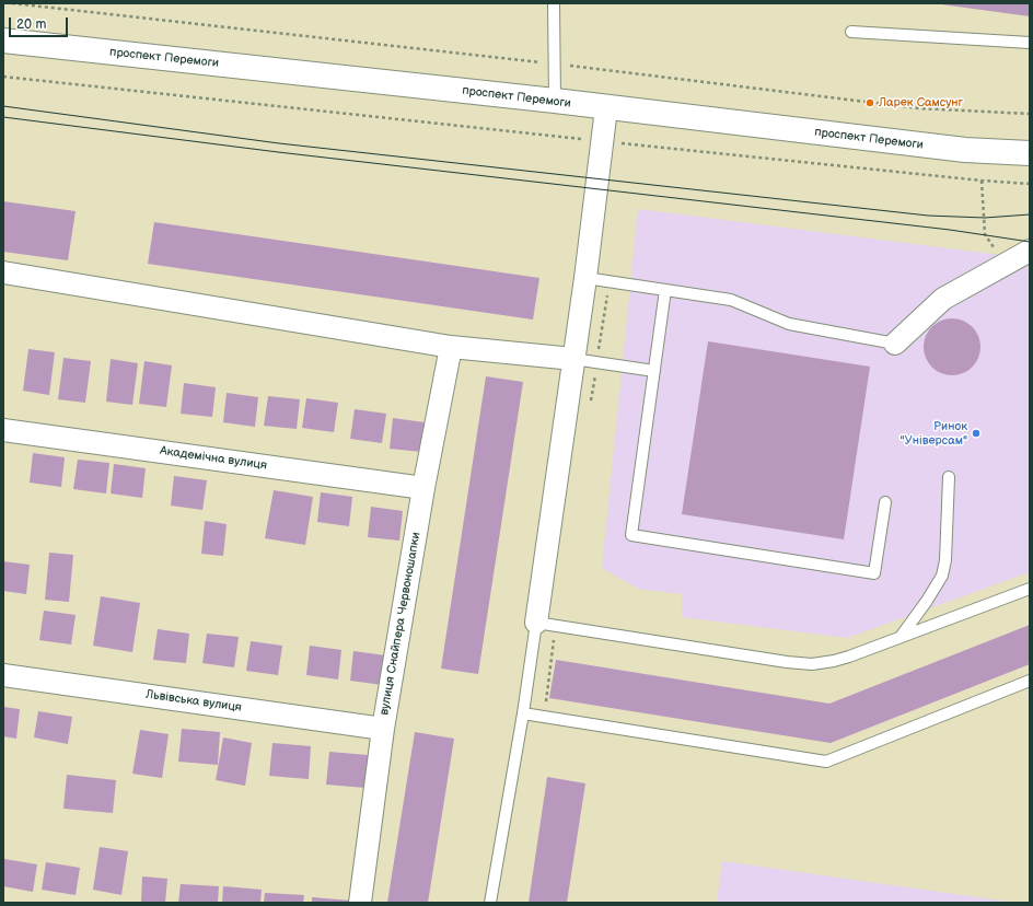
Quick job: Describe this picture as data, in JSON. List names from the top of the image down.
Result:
{
  "streets": {
    "main road": ["проспект Перемоги"],
    "street": ["Академічна вулиця", "вулиця Снайпера Червоношапки", "Львівська вулиця"]
  },
  "crossings": [
    ["Академічна вулиця", "вулиця Снайпера Червоношапки"],
    ["вулиця Снайпера Червоношапки", "Львівська вулиця"]
  ],
  "places": ["Ларек Самсунг", "Ринок \"Універсам\""],
  "scale_bar": "20 m"
}
